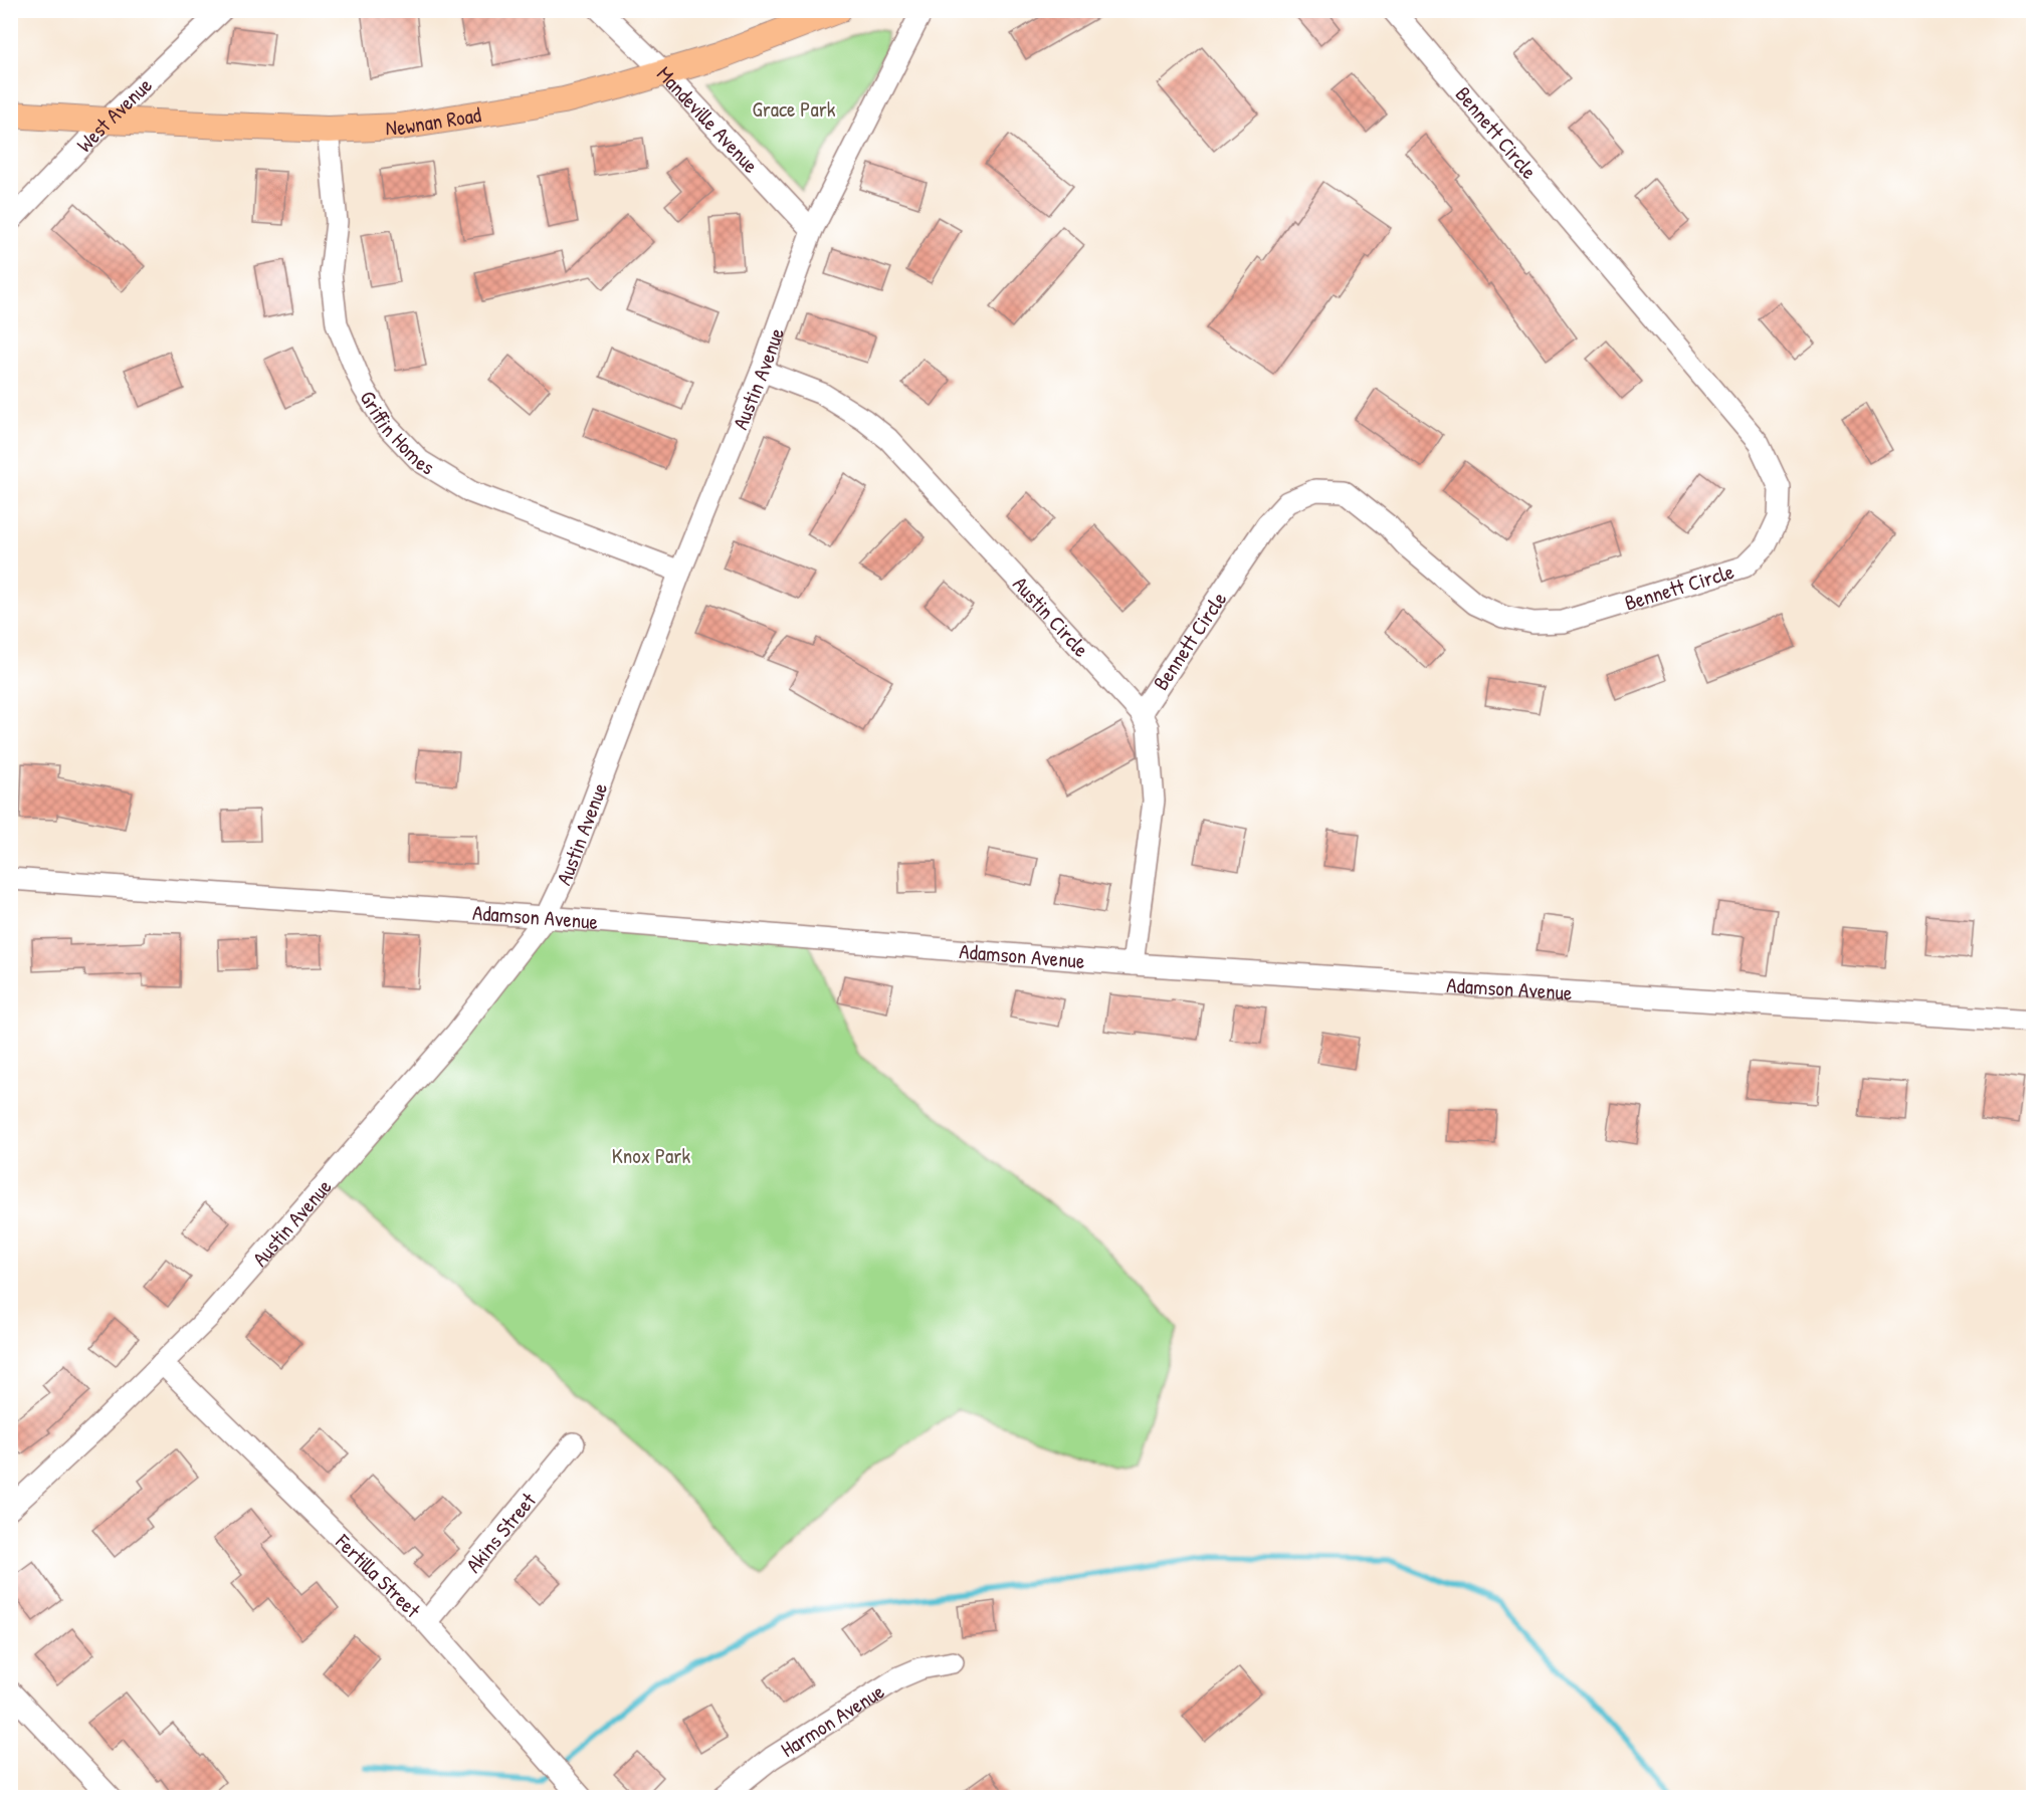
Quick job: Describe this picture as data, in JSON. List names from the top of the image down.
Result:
{
  "streets": {
    "main road": ["Newnan Road"],
    "street": [
      "West Avenue",
      "Mandeville Avenue",
      "Bennett Circle",
      "Austin Avenue",
      "Griffin Homes",
      "Austin Circle",
      "Adamson Avenue",
      "Akins Street",
      "Fertilla Street",
      "Harmon Avenue"
    ]
  },
  "crossings": [
    ["West Avenue", "Newnan Road"],
    ["Newnan Road", "Mandeville Avenue"],
    ["Newnan Road", "Griffin Homes"],
    ["Mandeville Avenue", "Austin Avenue"],
    ["Bennett Circle", "Austin Circle"],
    ["Austin Avenue", "Griffin Homes"],
    ["Austin Avenue", "Austin Circle"],
    ["Austin Avenue", "Adamson Avenue"],
    ["Austin Avenue", "Fertilla Street"],
    ["Austin Circle", "Adamson Avenue"],
    ["Akins Street", "Fertilla Street"]
  ],
  "parks": ["Grace Park", "Knox Park"]
}
